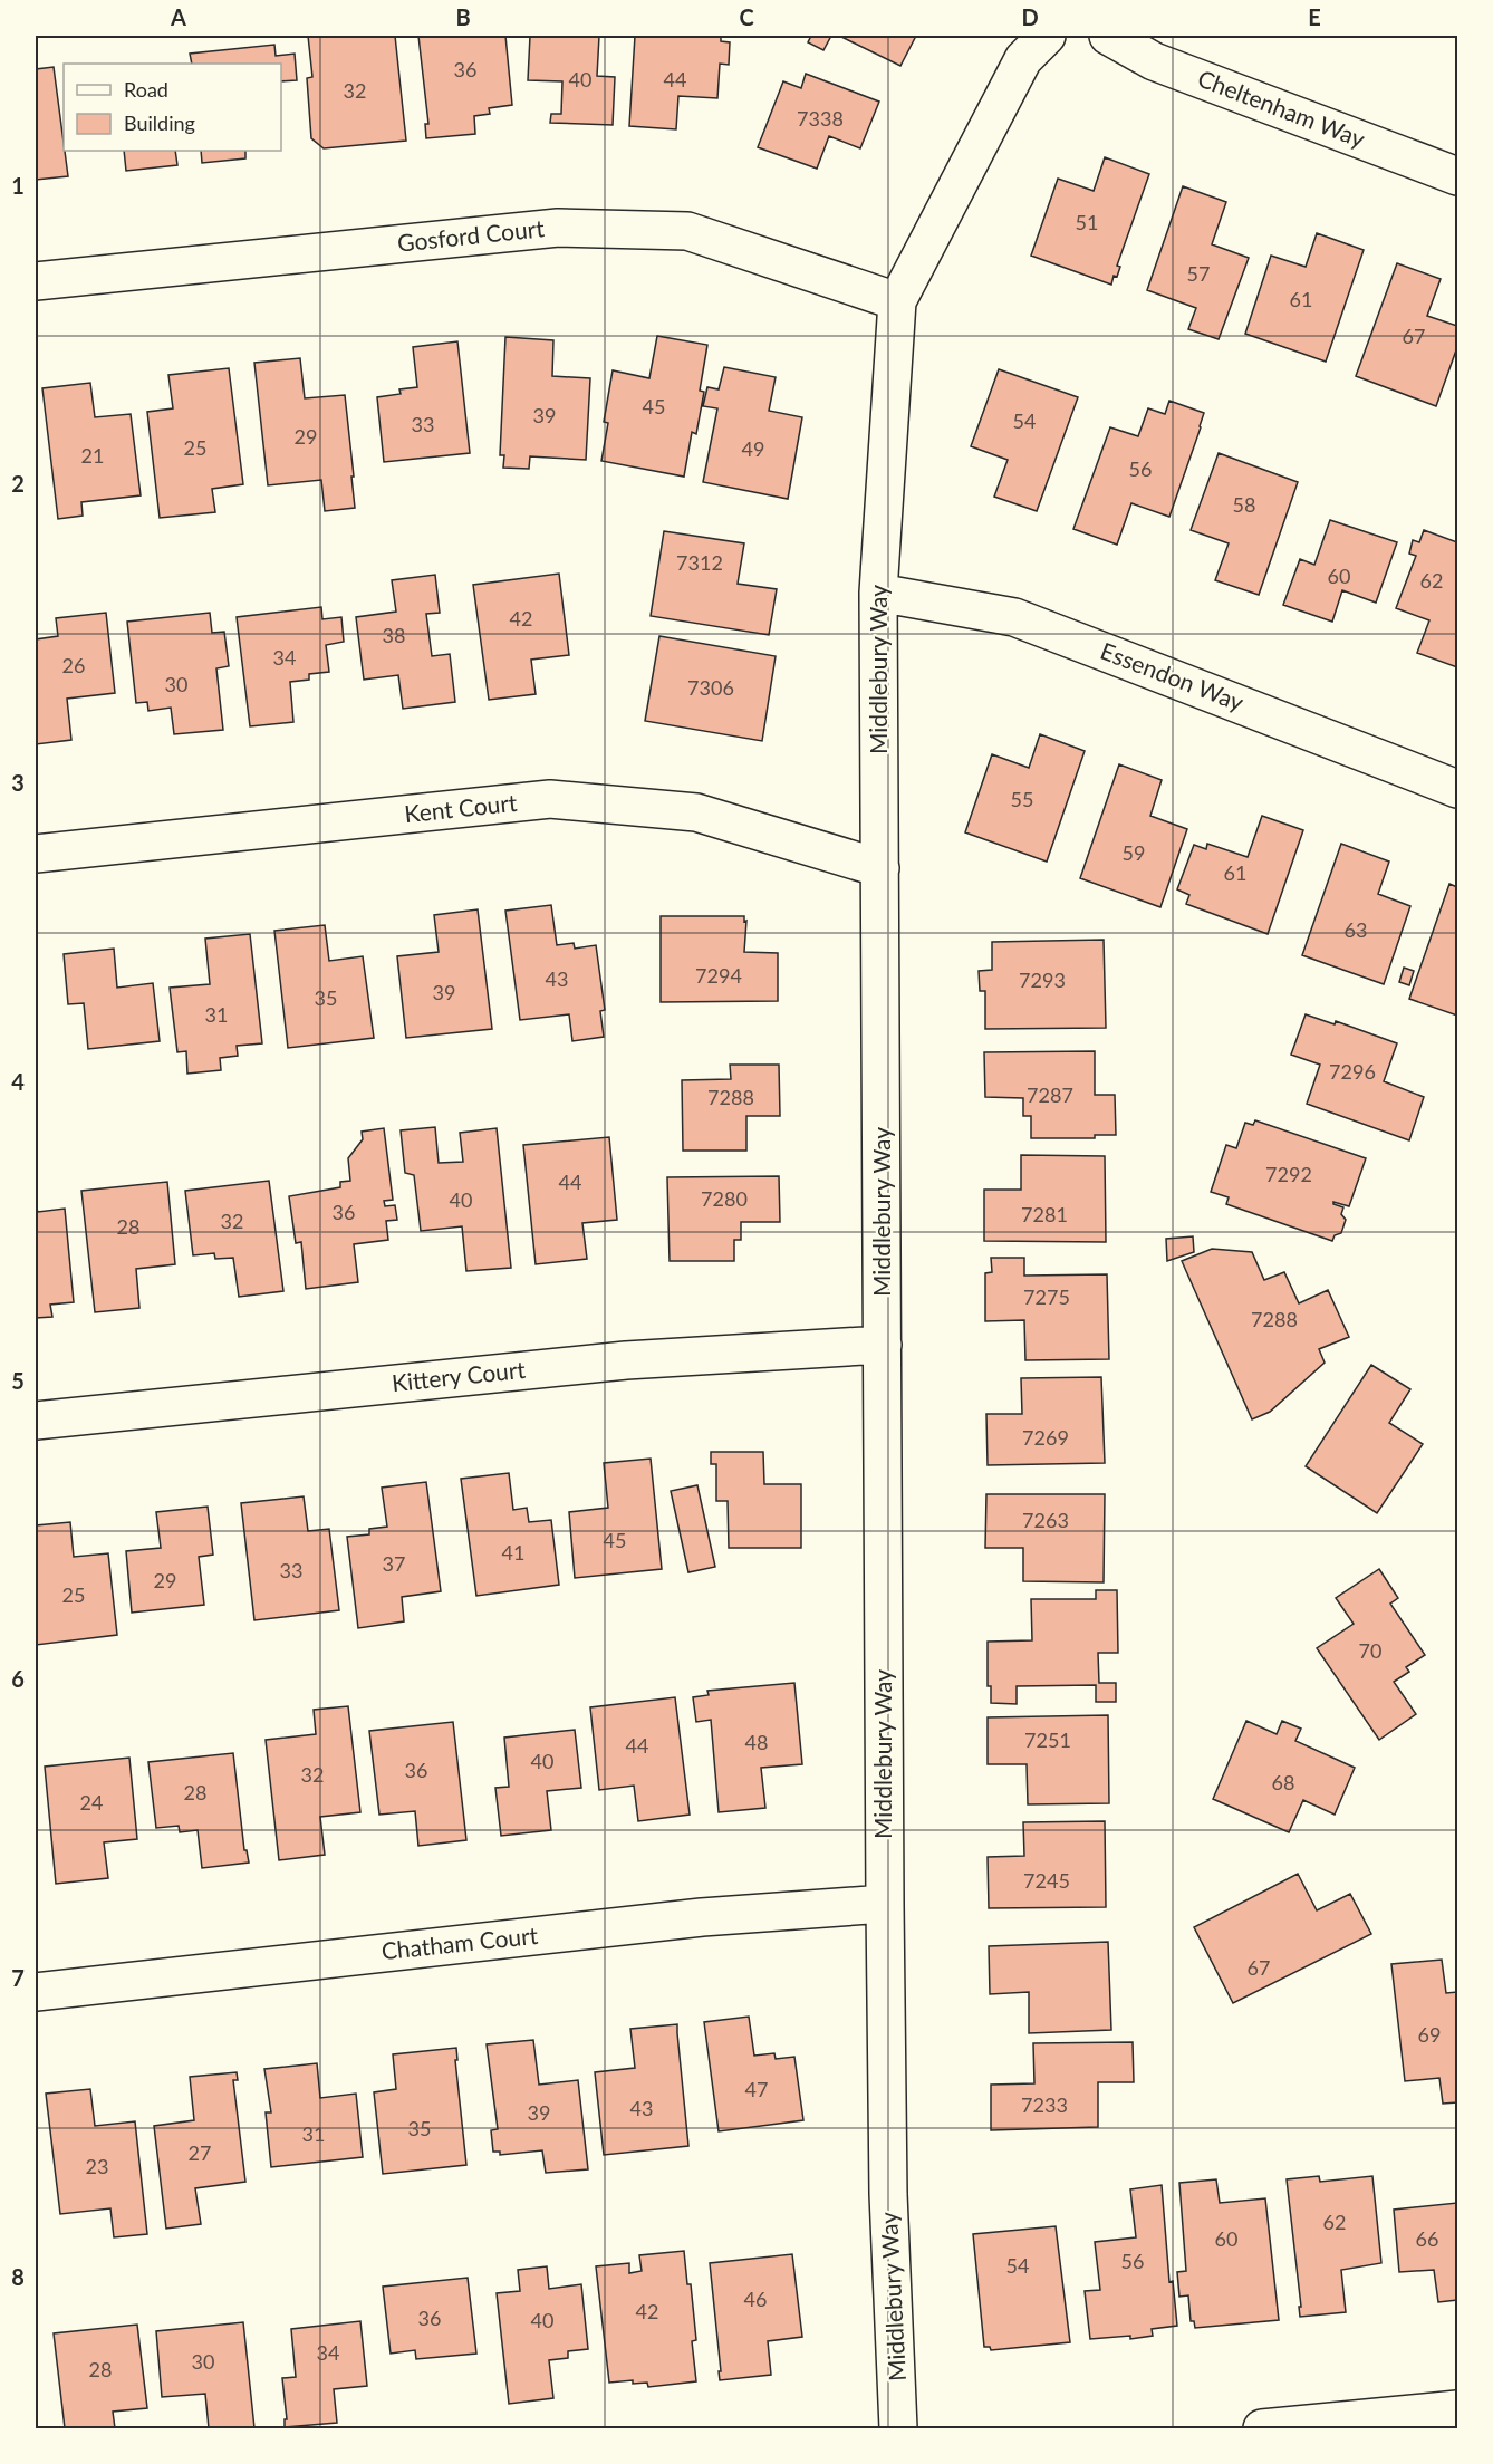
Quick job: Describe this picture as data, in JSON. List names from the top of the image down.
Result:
{
  "streets": {
    "street": [
      "Cheltenham Way",
      "Gosford Court",
      "Middlebury Way",
      "Essendon Way",
      "Kent Court",
      "Kittery Court",
      "Chatham Court"
    ]
  },
  "crossings": [
    ["Gosford Court", "Middlebury Way"],
    ["Middlebury Way", "Essendon Way"],
    ["Middlebury Way", "Kent Court"],
    ["Middlebury Way", "Kittery Court"],
    ["Middlebury Way", "Chatham Court"]
  ],
  "house_numbers": [
    "36",
    "40",
    "44",
    "32",
    "7338",
    "51",
    "57",
    "61",
    "67",
    "45",
    "39",
    "54",
    "33",
    "29",
    "25",
    "49",
    "21",
    "56",
    "58",
    "7312",
    "60",
    "62",
    "42",
    "38",
    "34",
    "26",
    "30",
    "7306",
    "55",
    "59",
    "61",
    "63",
    "7294",
    "43",
    "7293",
    "39",
    "35",
    "31",
    "7296",
    "7287",
    "7288",
    "7292",
    "44",
    "7280",
    "40",
    "36",
    "7281",
    "32",
    "28",
    "7275",
    "7288",
    "7269",
    "7263",
    "45",
    "41",
    "37",
    "33",
    "29",
    "25",
    "70",
    "7251",
    "48",
    "44",
    "40",
    "36",
    "32",
    "68",
    "28",
    "24",
    "7245",
    "67",
    "69",
    "47",
    "7233",
    "43",
    "39",
    "35",
    "31",
    "27",
    "23",
    "62",
    "60",
    "66",
    "56",
    "54",
    "46",
    "42",
    "36",
    "40",
    "34",
    "30",
    "28"
  ],
  "legend": ["Road", "Building"],
  "grid": {
    "columns": [
      "A",
      "B",
      "C",
      "D",
      "E"
    ],
    "rows": [
      "1",
      "2",
      "3",
      "4",
      "5",
      "6",
      "7",
      "8"
    ]
  }
}
